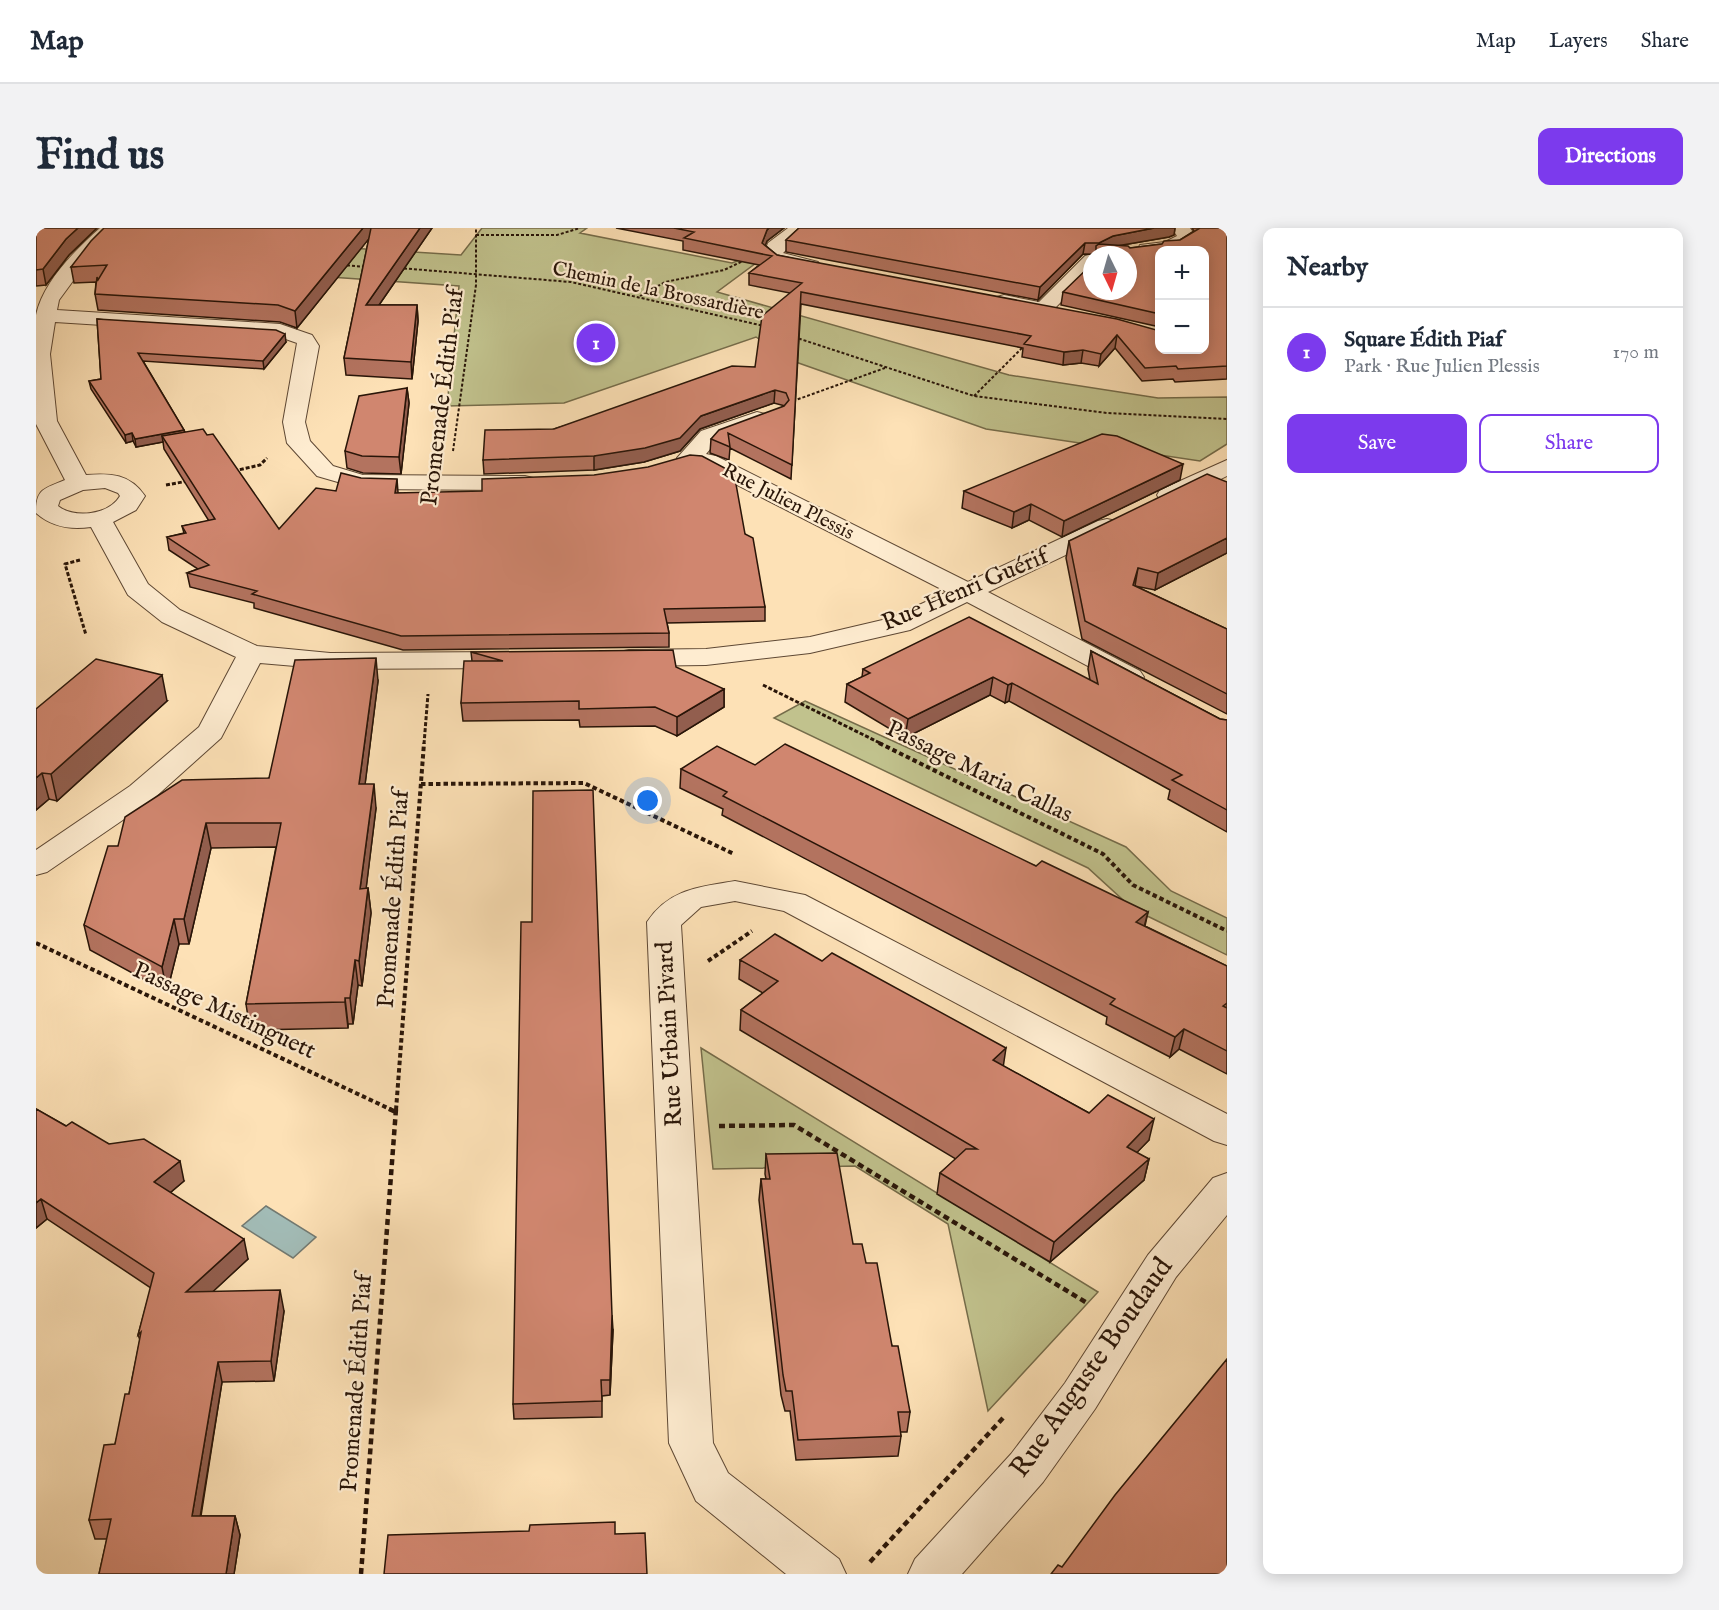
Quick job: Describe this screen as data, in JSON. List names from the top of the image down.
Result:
{
  "streets": {
    "street": [
      "Rue Julien Plessis",
      "Rue Henri Guérif",
      "Rue Urbain Pivard",
      "Rue Auguste Boudaud"
    ],
    "path": [
      "Chemin de la Brossardière",
      "Promenade Édith Piaf",
      "Passage Maria Callas",
      "Passage Mistinguett"
    ]
  },
  "crossings": [
    ["Chemin de la Brossardière", "Promenade Édith Piaf"],
    ["Promenade Édith Piaf", "Passage Mistinguett"],
    ["Rue Julien Plessis", "Rue Henri Guérif"],
    ["Rue Henri Guérif", "Passage Maria Callas"]
  ],
  "north": "bottom",
  "page": {
    "header": "Map",
    "nav": ["Map", "Layers", "Share"],
    "buttons": [
      "Directions",
      ["Save", "Share"]
    ],
    "title": "Find us",
    "heading": "Nearby",
    "map_buttons": ["+", "−"],
    "list": [
      {
        "mark": "1",
        "name": "Square Édith Piaf",
        "note": "Park · Rue Julien Plessis",
        "value": "170 m"
      }
    ],
    "pins": "1"
  }
}
